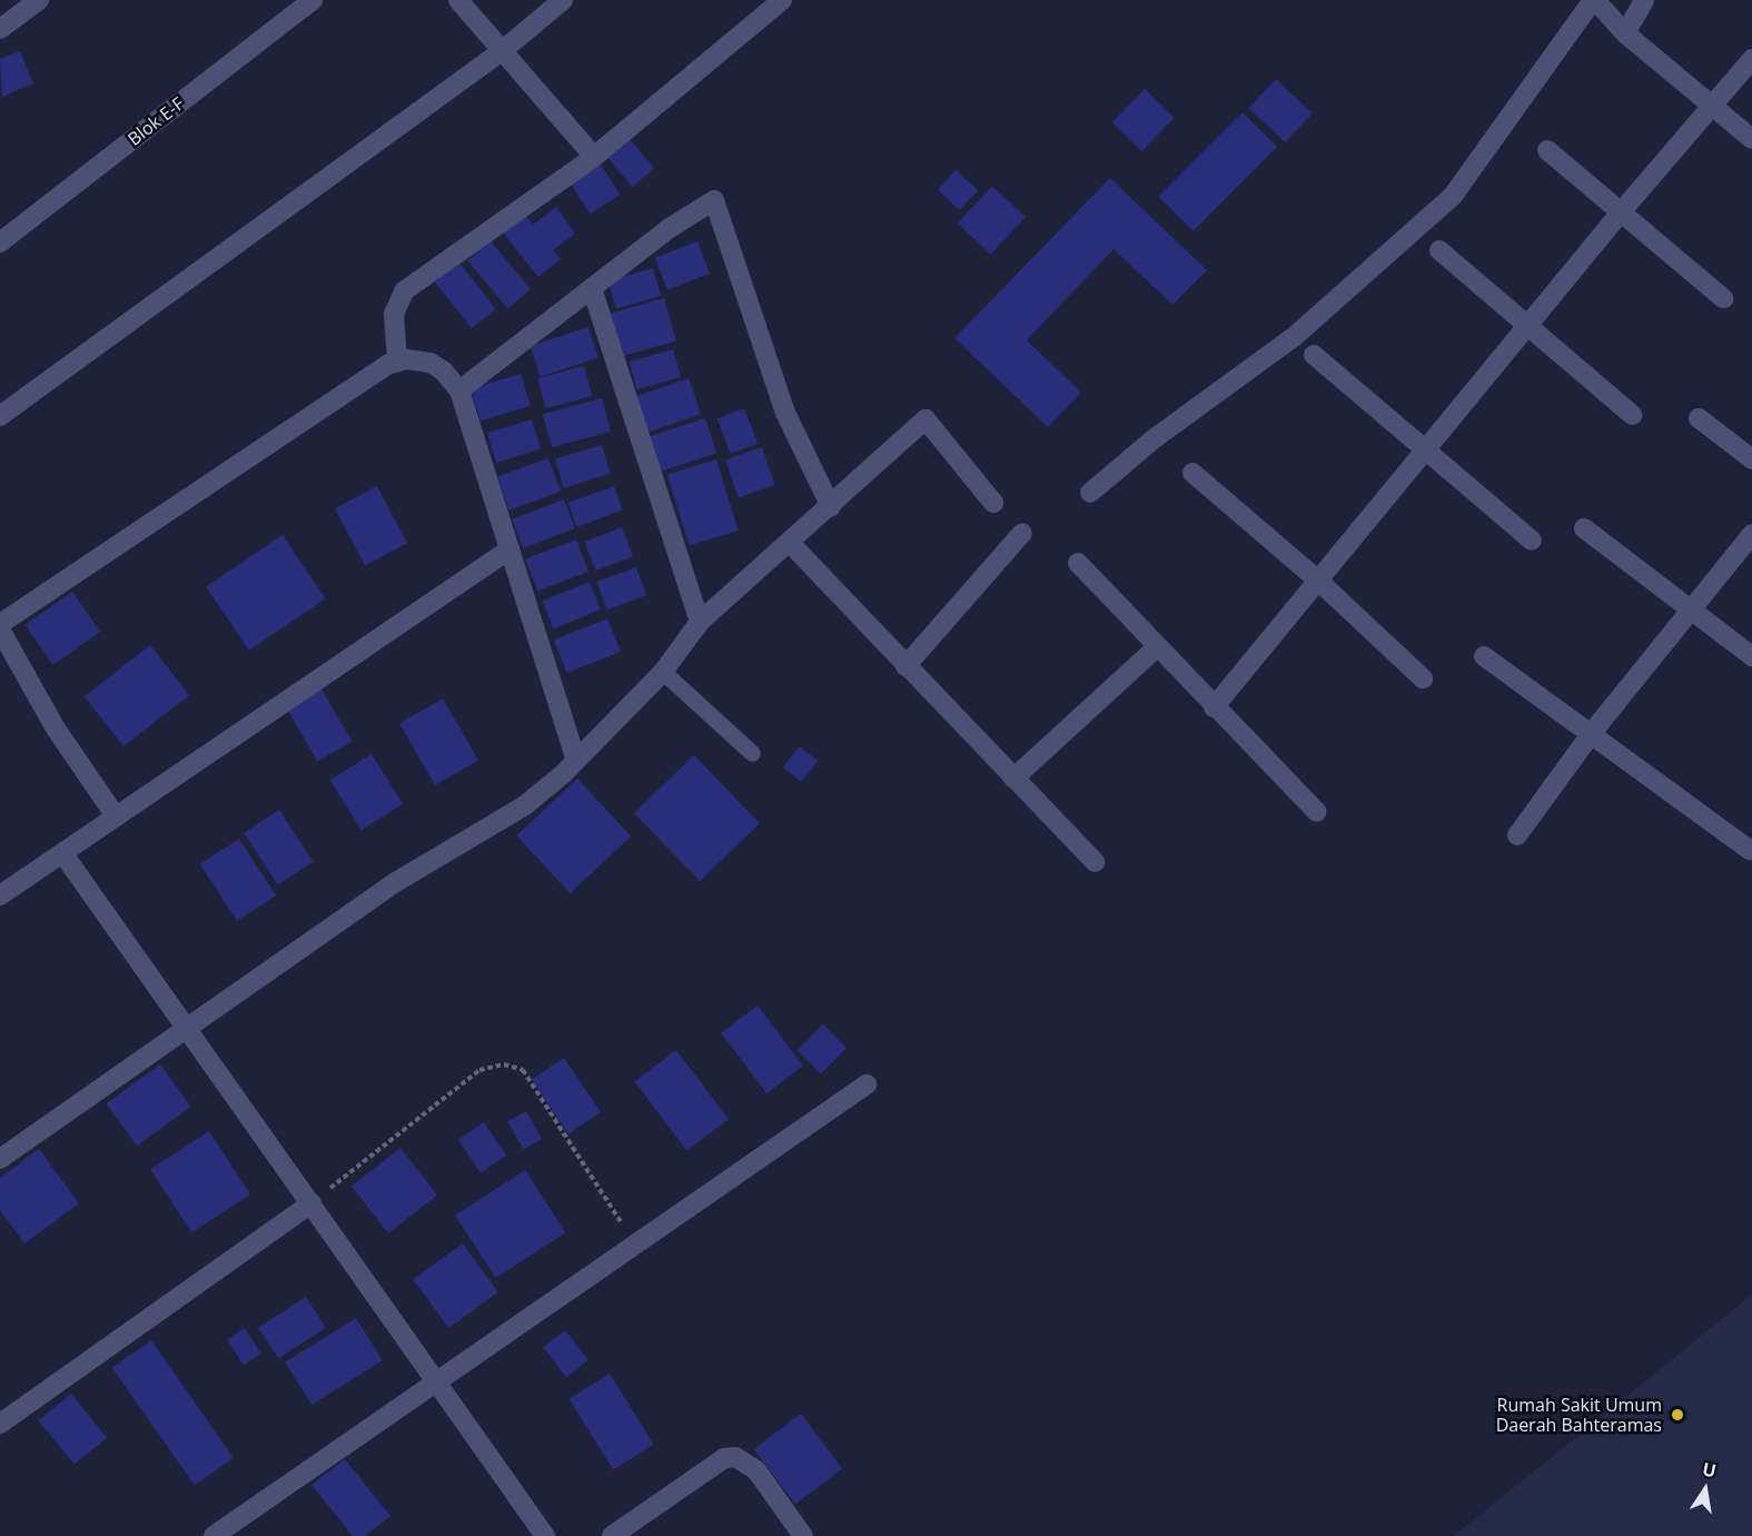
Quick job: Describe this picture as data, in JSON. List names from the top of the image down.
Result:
{
  "streets": {
    "street": ["Blok E-F"]
  },
  "places": ["Rumah Sakit Umum Daerah Bahteramas"],
  "north": "top"
}
